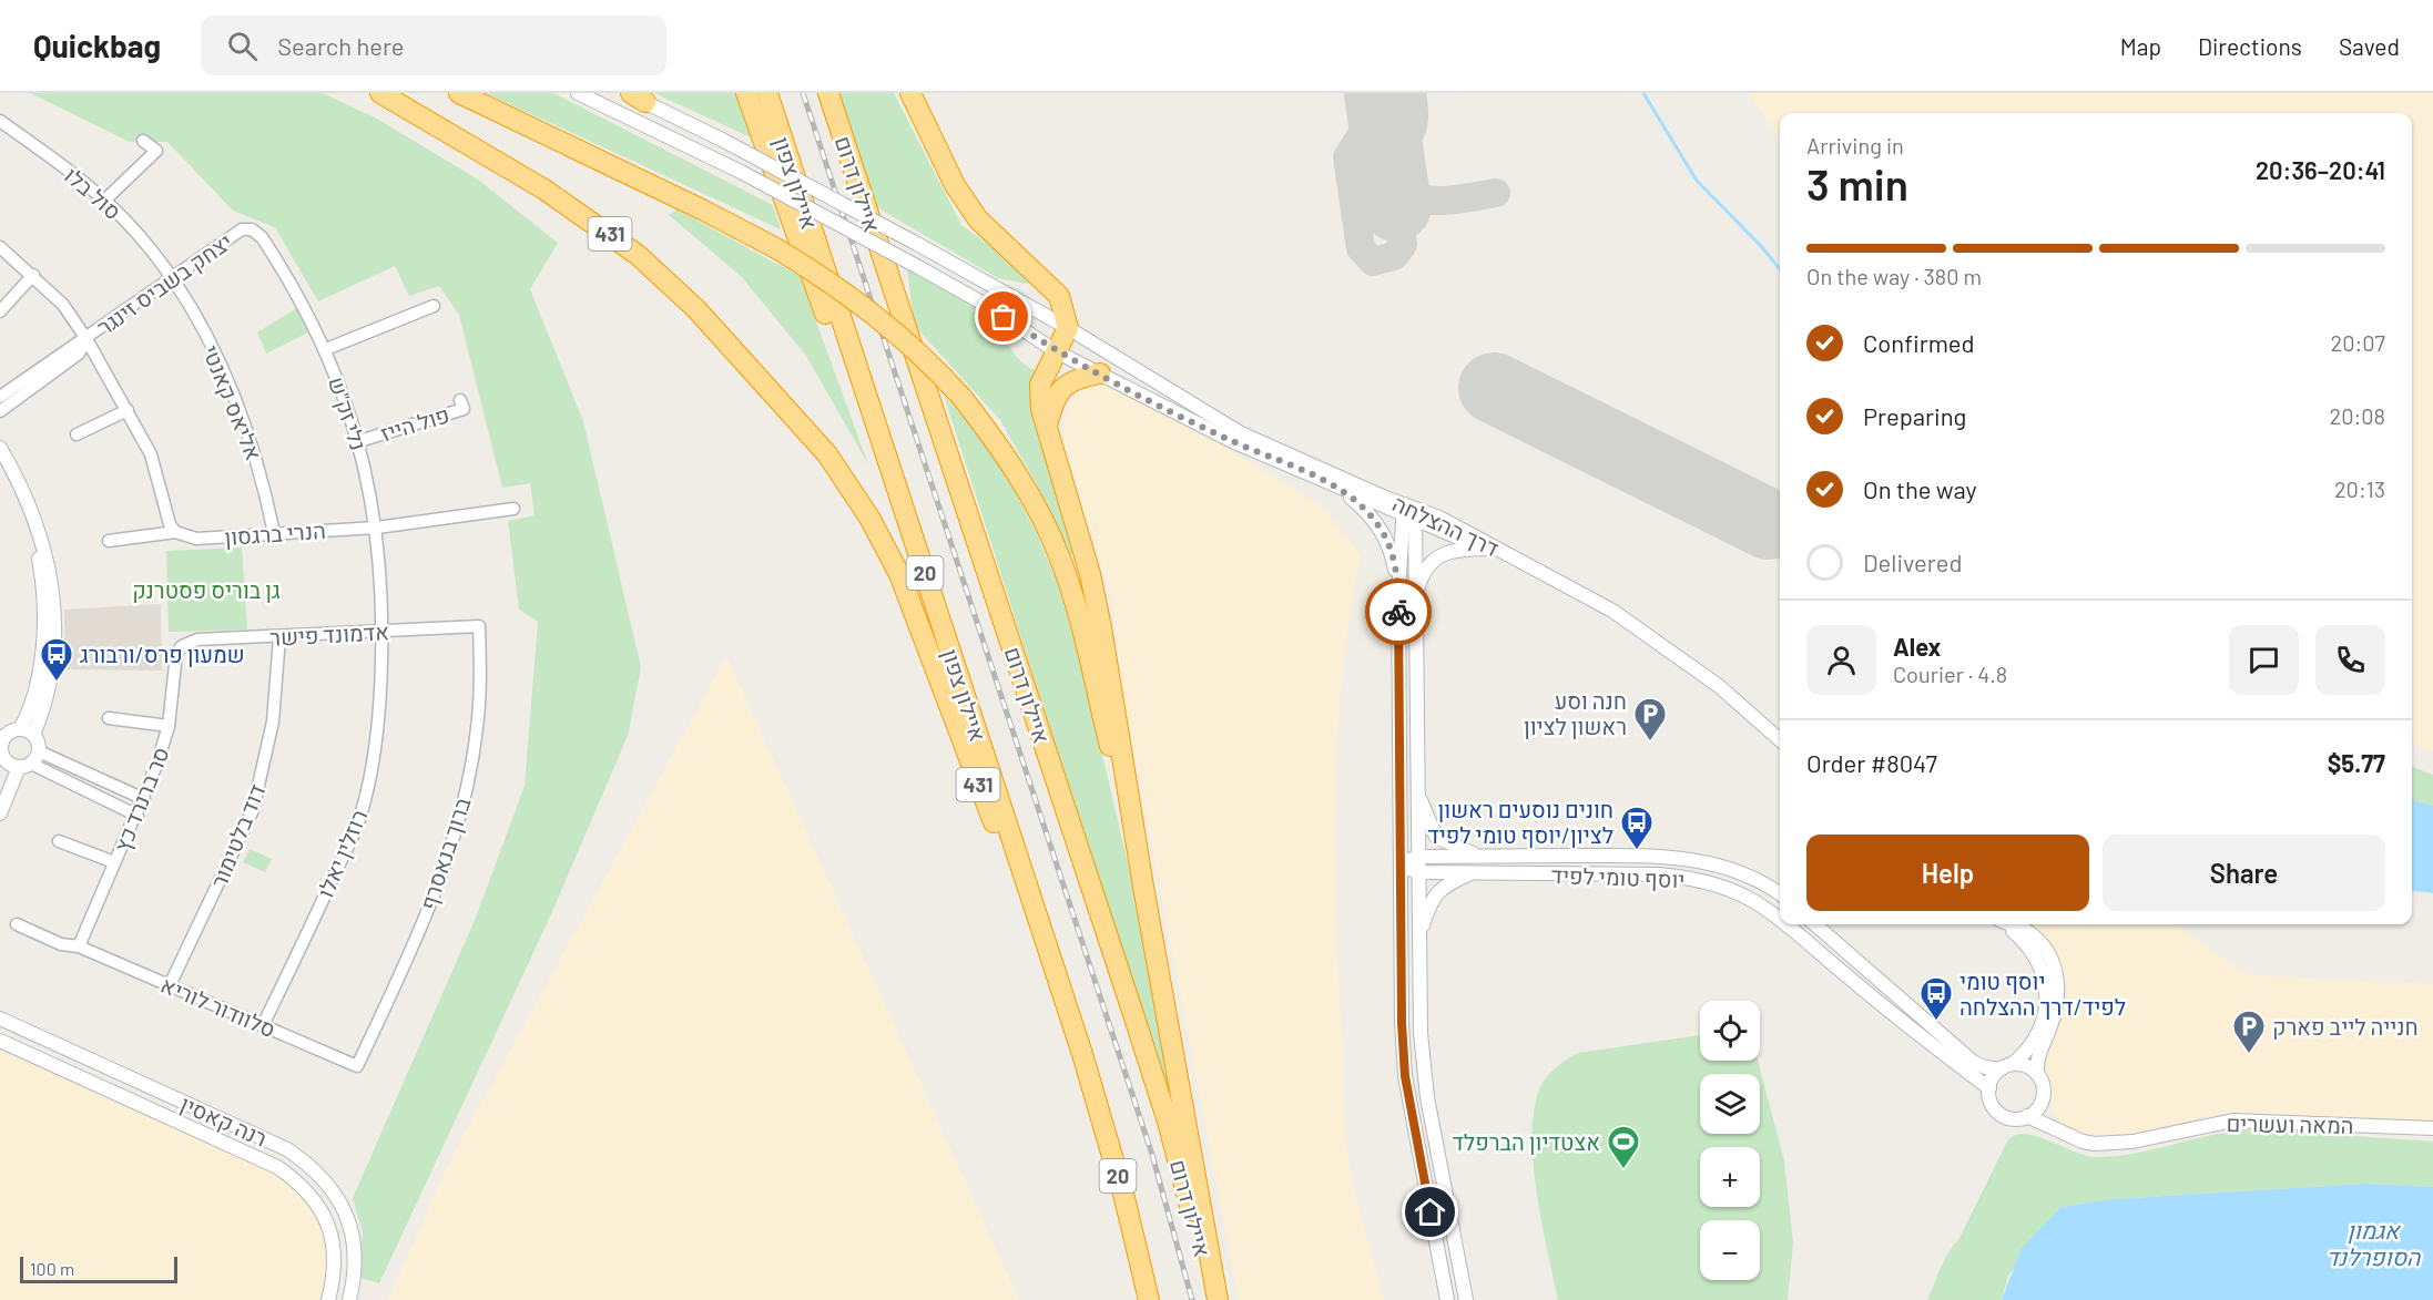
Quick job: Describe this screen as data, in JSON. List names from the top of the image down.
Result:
{
  "streets": {
    "highway": [
      "איילון צפון",
      "איילון דרום",
      "431",
      "20"
    ],
    "street": [
      "סול בלו",
      "יצחק בשביס זינגר",
      "אליאס קאנטי",
      "נלי זק\"ש",
      "פול הייז",
      "דרך ההצלחה",
      "הנרי ברגסון",
      "אדמונד פישר",
      "סר ברנרד כץ",
      "דוד בלטימור",
      "רוזלין יאלו",
      "ברוך בנאסרף",
      "יוסף טומי לפיד",
      "סלוודור לוריא",
      "רנה קאסין",
      "המאה ועשרים"
    ]
  },
  "crossings": [
    ["איילון צפון", "431"],
    ["סול בלו", "יצחק בשביס זינגר"],
    ["סול בלו", "אליאס קאנטי"],
    ["יצחק בשביס זינגר", "אליאס קאנטי"],
    ["יצחק בשביס זינגר", "נלי זק\"ש"],
    ["אליאס קאנטי", "הנרי ברגסון"],
    ["נלי זק\"ש", "פול הייז"],
    ["נלי זק\"ש", "הנרי ברגסון"],
    ["נלי זק\"ש", "אדמונד פישר"],
    ["נלי זק\"ש", "רוזלין יאלו"],
    ["אדמונד פישר", "סר ברנרד כץ"],
    ["אדמונד פישר", "דוד בלטימור"],
    ["אדמונד פישר", "רוזלין יאלו"],
    ["אדמונד פישר", "ברוך בנאסרף"],
    ["סר ברנרד כץ", "סלוודור לוריא"],
    ["דוד בלטימור", "סלוודור לוריא"],
    ["רוזלין יאלו", "סלוודור לוריא"],
    ["ברוך בנאסרף", "סלוודור לוריא"],
    ["יוסף טומי לפיד", "המאה ועשרים"]
  ],
  "water": ["אגמון הסופרלנד"],
  "parks": ["גן בוריס פסטרנק"],
  "places": {
    "bus stop": ["שמעון פרס/ורבורג", "חונים נוסעים ראשון לציון/יוסף טומי לפיד", "יוסף טומי לפיד/דרך ההצלחה"],
    "parking": ["חנה וסע ראשון לציון", "חנייה לייב פארק"],
    "sports": ["אצטדיון הברפלד"]
  },
  "scale_bar": "100 m",
  "page": {
    "header": "Quickbag",
    "search": "Search here",
    "nav": ["Map", "Directions", "Saved"],
    "heading": ["3 min", "Arriving in", "20:36–20:41"],
    "panel": [
      "Alex",
      "Courier · 4.8",
      "Order #8047",
      "$5.77"
    ],
    "bar": "On the way · 380 m",
    "list": [
      ["Confirmed", "20:07"],
      ["Preparing", "20:08"],
      ["On the way", "20:13"],
      "Delivered"
    ],
    "buttons": ["Help", "Share"],
    "map_buttons": ["+", "−"],
    "scale": "100 m"
  }
}
